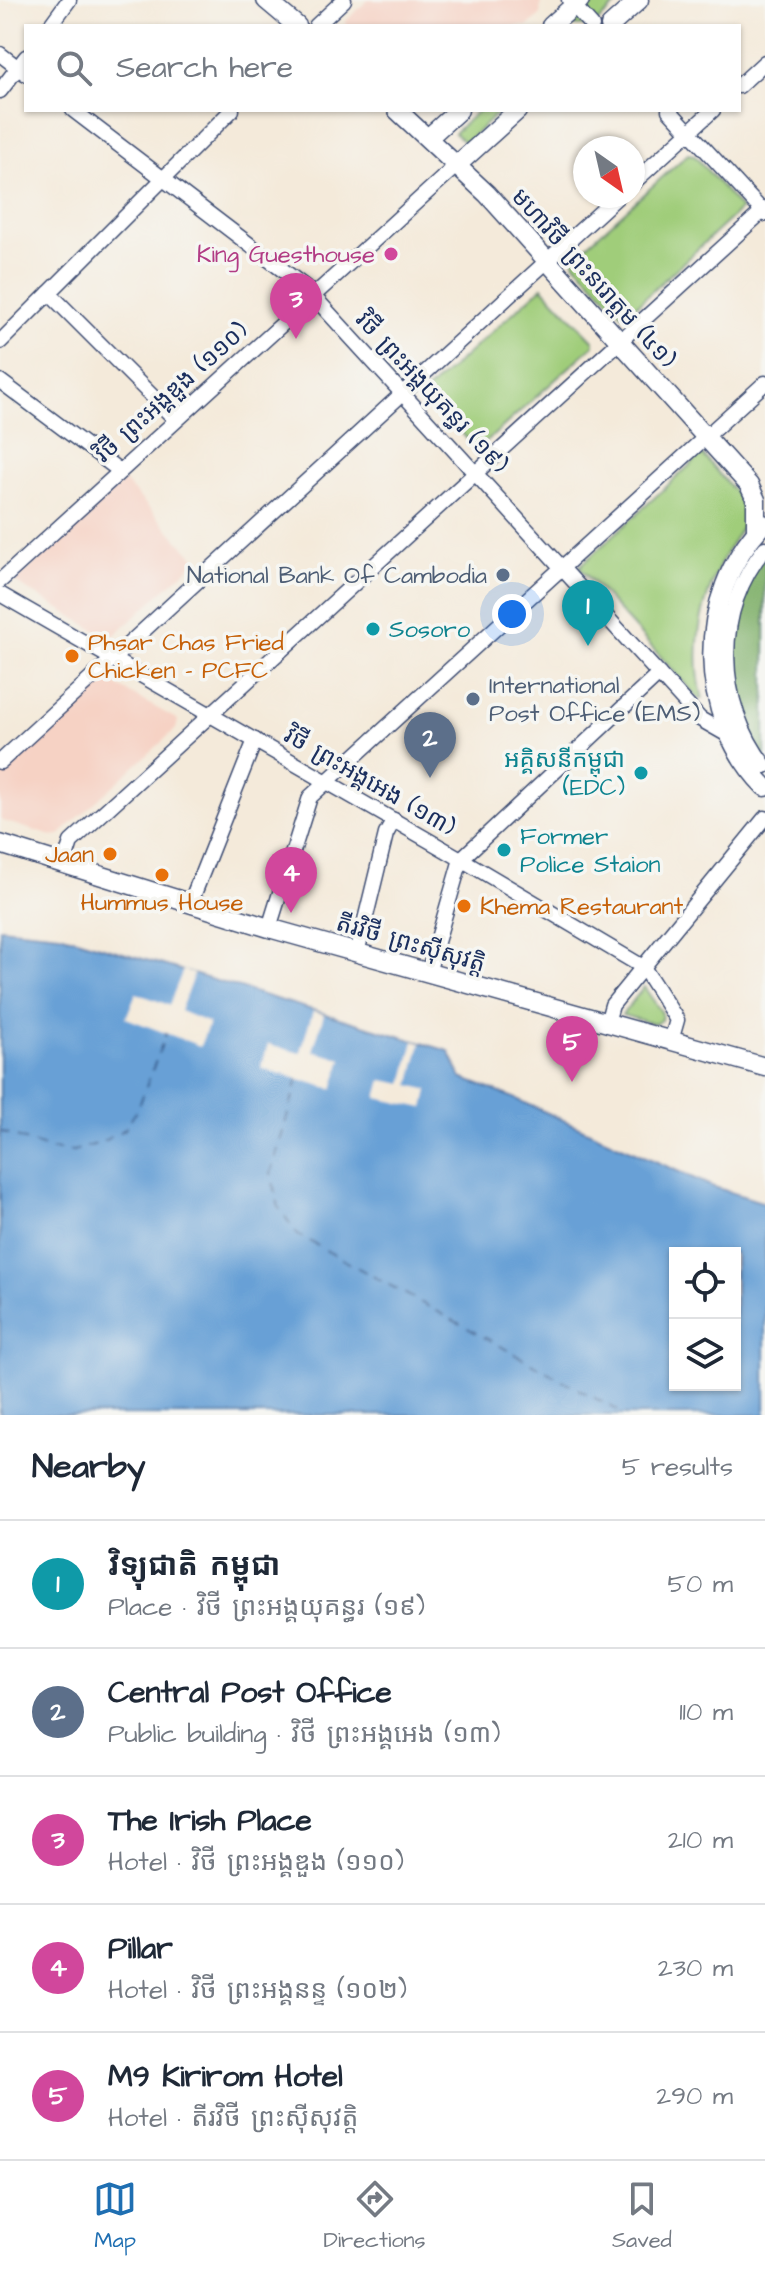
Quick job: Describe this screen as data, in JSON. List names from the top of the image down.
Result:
{
  "streets": {
    "main road": ["មហាវិថី ព្រះនរោត្តម (៤១)", "វិថី ព្រះអង្គឌួង (១១០)", "តីរវិថី ព្រះស៊ីសុវត្តិ"],
    "street": ["វិថី ព្រះអង្គយុគន្ធរ (១៩)", "វិថី ព្រះអង្គអេង (១៣)"]
  },
  "crossings": [
    ["មហាវិថី ព្រះនរោត្តម (៤១)", "វិថី ព្រះអង្គឌួង (១១០)"],
    ["វិថី ព្រះអង្គឌួង (១១០)", "វិថី ព្រះអង្គយុគន្ធរ (១៩)"],
    ["វិថី ព្រះអង្គអេង (១៣)", "តីរវិថី ព្រះស៊ីសុវត្តិ"]
  ],
  "places": [
    "King Guesthouse",
    "National Bank Of Cambodia",
    "Sosoro",
    "Phsar Chas Fried Chicken - PCFC",
    "International Post Office (EMS)",
    "អគ្គិសនីកម្ពុជា (EDC)",
    "Former Police Staion",
    "Jaan",
    "Hummus House",
    "Khema Restaurant"
  ],
  "north": "bottom right",
  "page": {
    "search": "Search here",
    "pins": [
      "3",
      "1",
      "2",
      "4",
      "5"
    ],
    "heading": ["Nearby", "5 results"],
    "list": [
      {
        "mark": "1",
        "name": "វិទ្យុជាតិ កម្ពុជា",
        "note": "Place · វិថី ព្រះអង្គយុគន្ធរ (១៩)",
        "value": "50 m"
      },
      {
        "mark": "2",
        "name": "Central Post Office",
        "note": "Public building · វិថី ព្រះអង្គអេង (១៣)",
        "value": "110 m"
      },
      {
        "mark": "3",
        "name": "The Irish Place",
        "note": "Hotel · វិថី ព្រះអង្គឌួង (១១០)",
        "value": "210 m"
      },
      {
        "mark": "4",
        "name": "Pillar",
        "note": "Hotel · វិថី ព្រះអង្គនន្ទ (១០២)",
        "value": "230 m"
      },
      {
        "mark": "5",
        "name": "M9 Kirirom Hotel",
        "note": "Hotel · តីរវិថី ព្រះស៊ីសុវត្តិ",
        "value": "290 m"
      }
    ],
    "nav": ["Map", "Directions", "Saved"]
  }
}
